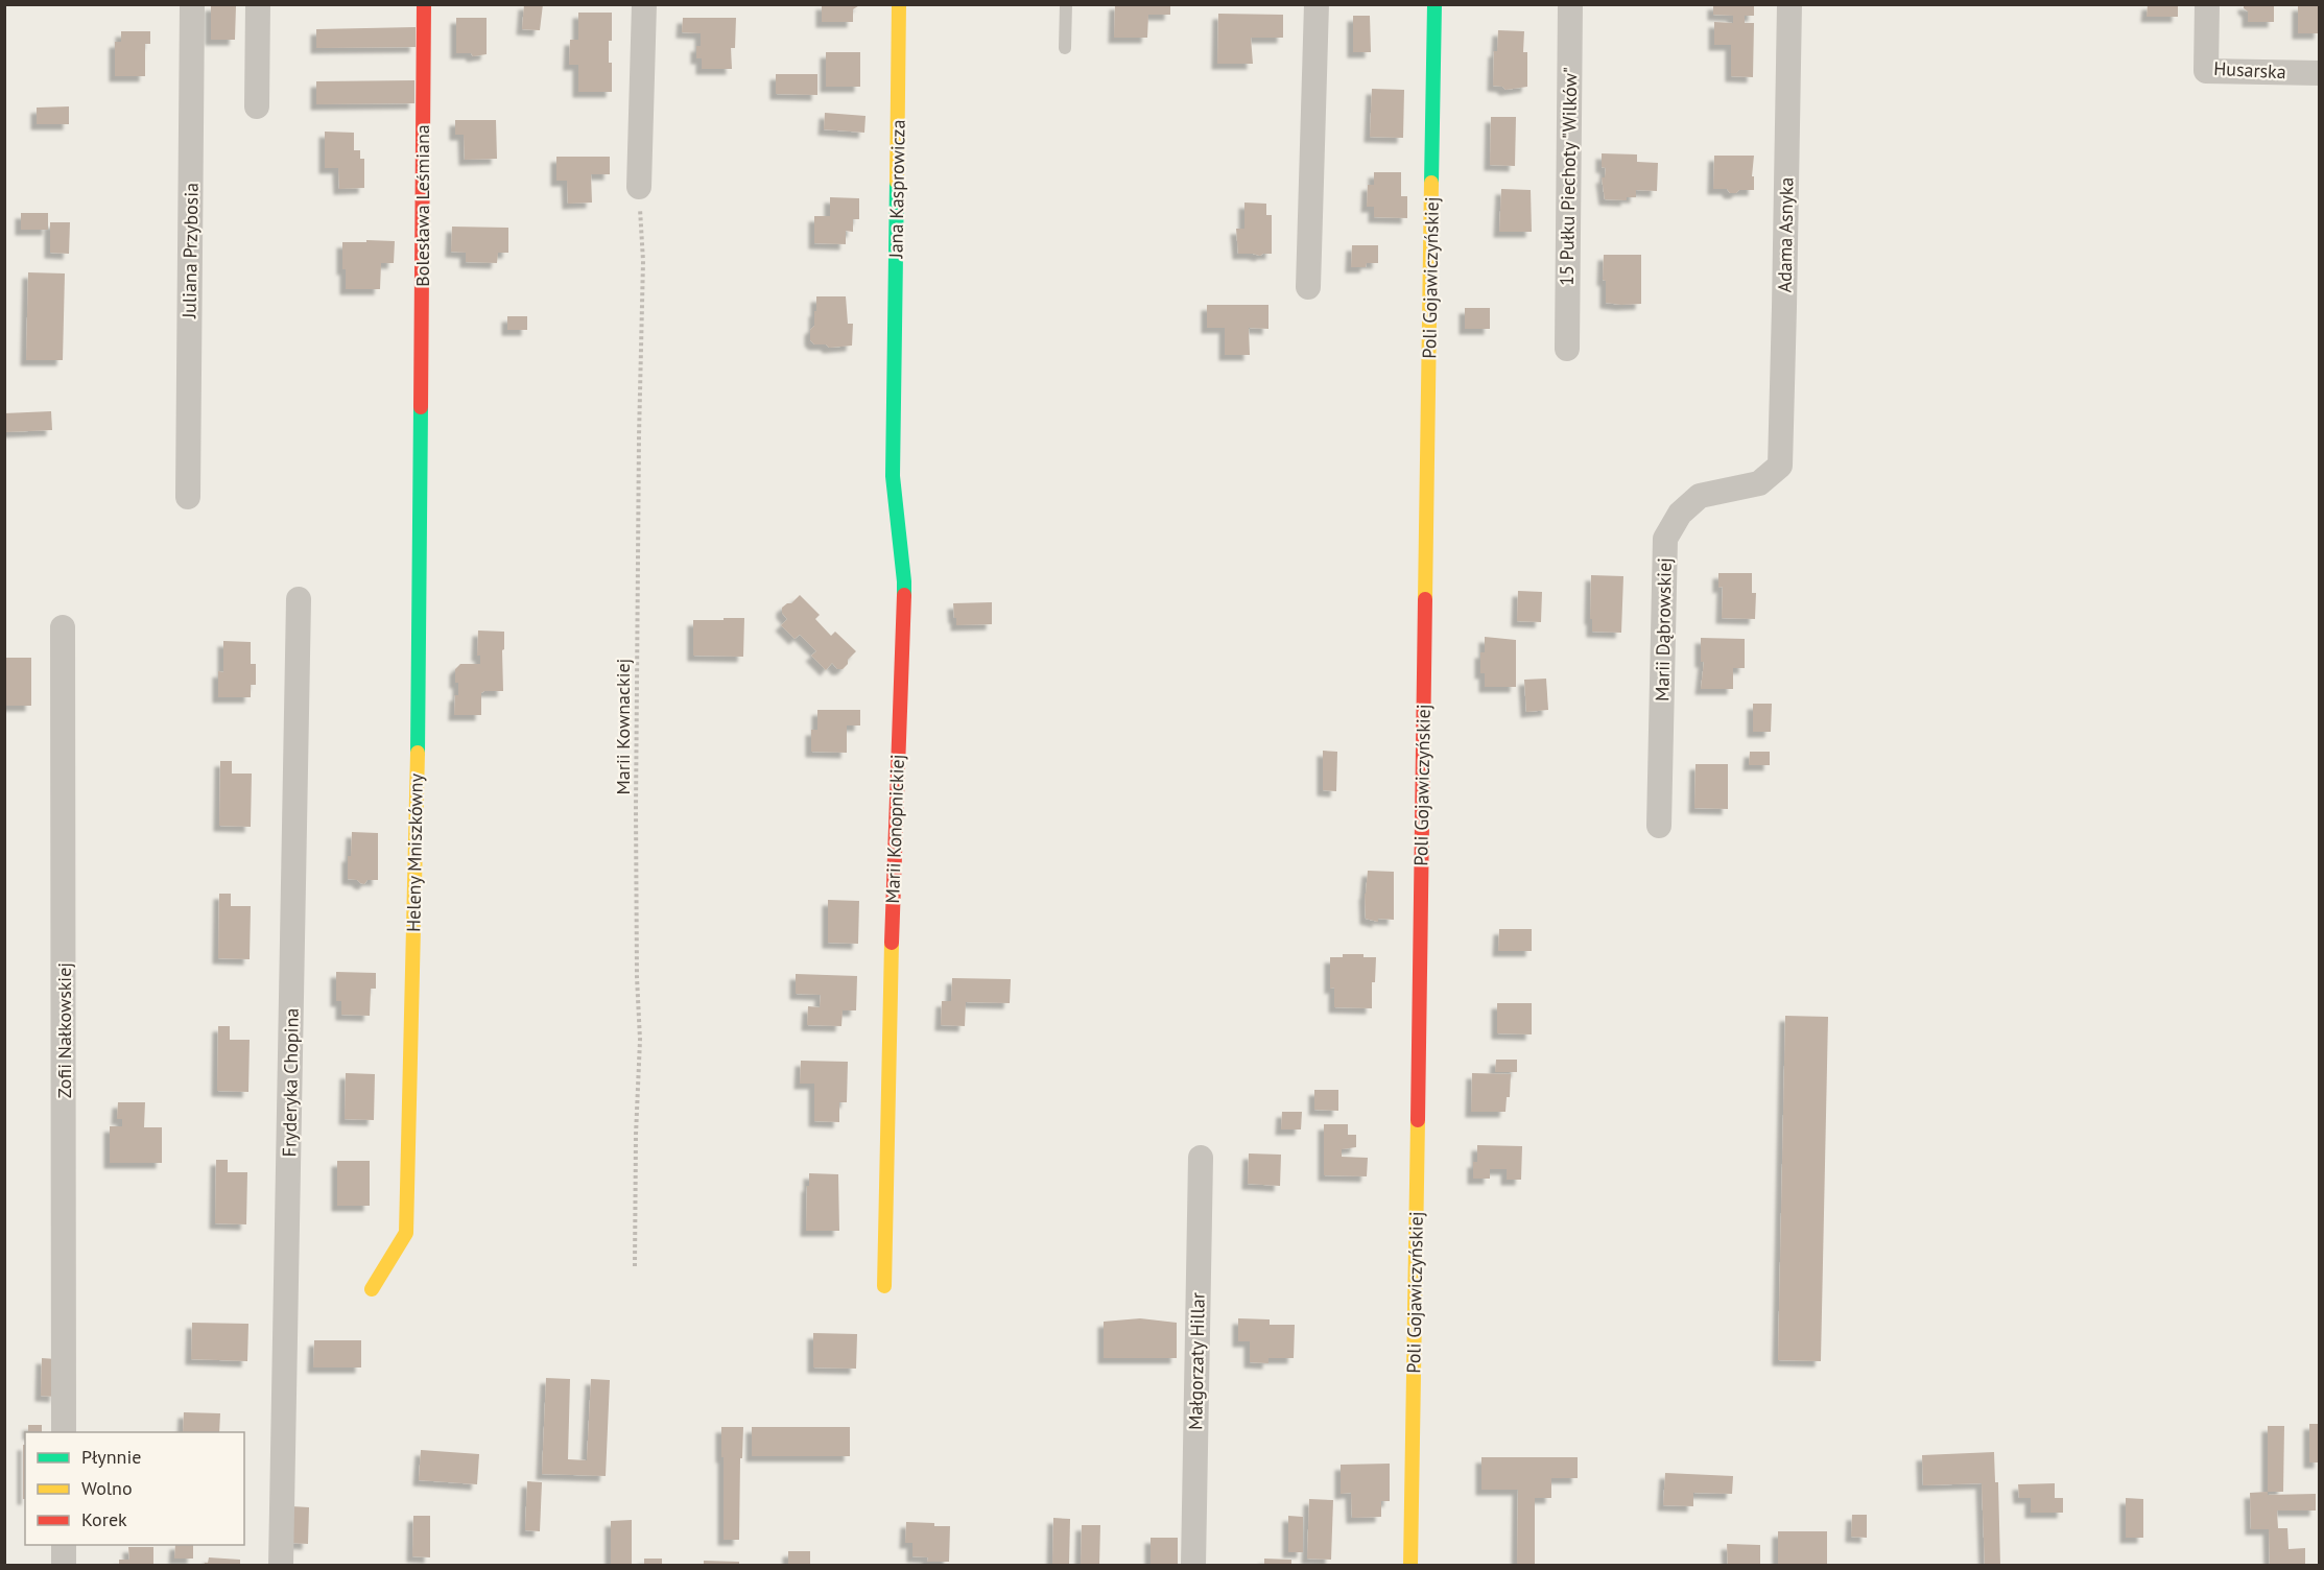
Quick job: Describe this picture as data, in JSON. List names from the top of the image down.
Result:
{
  "streets": {
    "street": [
      "Husarska",
      "15 Pułku Piechoty \"Wilków\"",
      "Jana Kasprowicza",
      "Bolesława Leśmiana",
      "Adama Asnyka",
      "Juliana Przybosia",
      "Poli Gojawiczyńskiej",
      "Marii Dąbrowskiej",
      "Marii Konopnickiej",
      "Heleny Mniszkówny",
      "Zofii Nałkowskiej",
      "Fryderyka Chopina",
      "Małgorzaty Hillar"
    ],
    "path": ["Marii Kownackiej"]
  },
  "crossings": [
    ["Jana Kasprowicza", "Marii Konopnickiej"],
    ["Bolesława Leśmiana", "Heleny Mniszkówny"],
    ["Adama Asnyka", "Marii Dąbrowskiej"]
  ],
  "legend": ["Płynnie", "Wolno", "Korek"]
}
